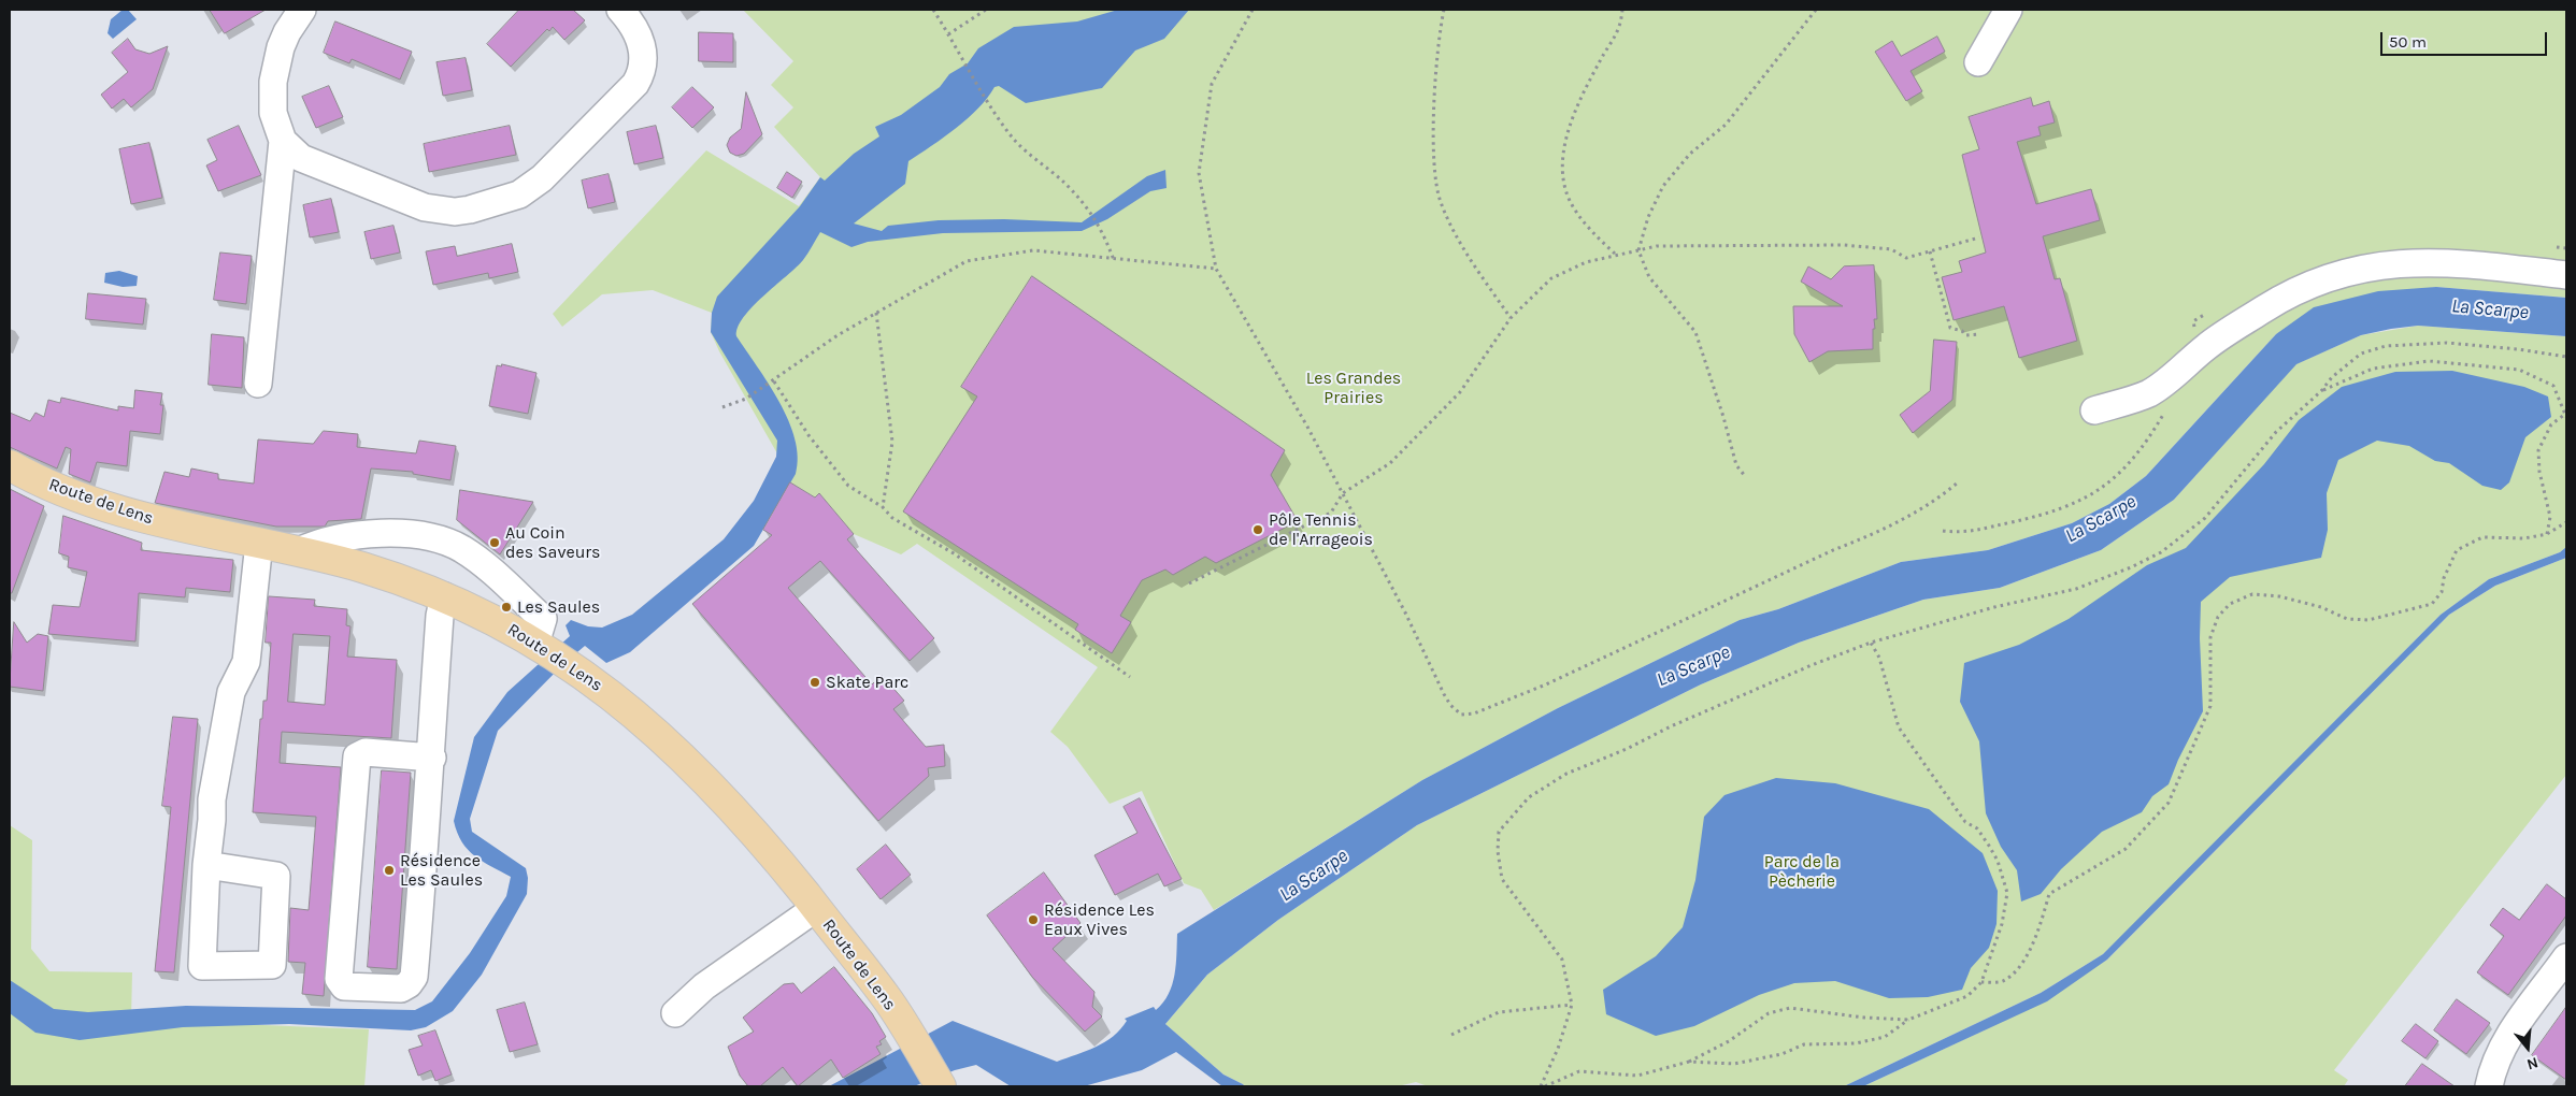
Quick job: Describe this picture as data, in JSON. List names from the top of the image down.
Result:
{
  "streets": {
    "main road": ["Route de Lens"]
  },
  "water": ["La Scarpe"],
  "parks": ["Les Grandes Prairies", "Parc de la Pècherie"],
  "places": [
    "Pôle Tennis de l'Arrageois",
    "Au Coin des Saveurs",
    "Les Saules",
    "Skate Parc",
    "Résidence Les Saules",
    "Résidence Les Eaux Vives"
  ],
  "scale_bar": "50 m",
  "north": "bottom"
}
